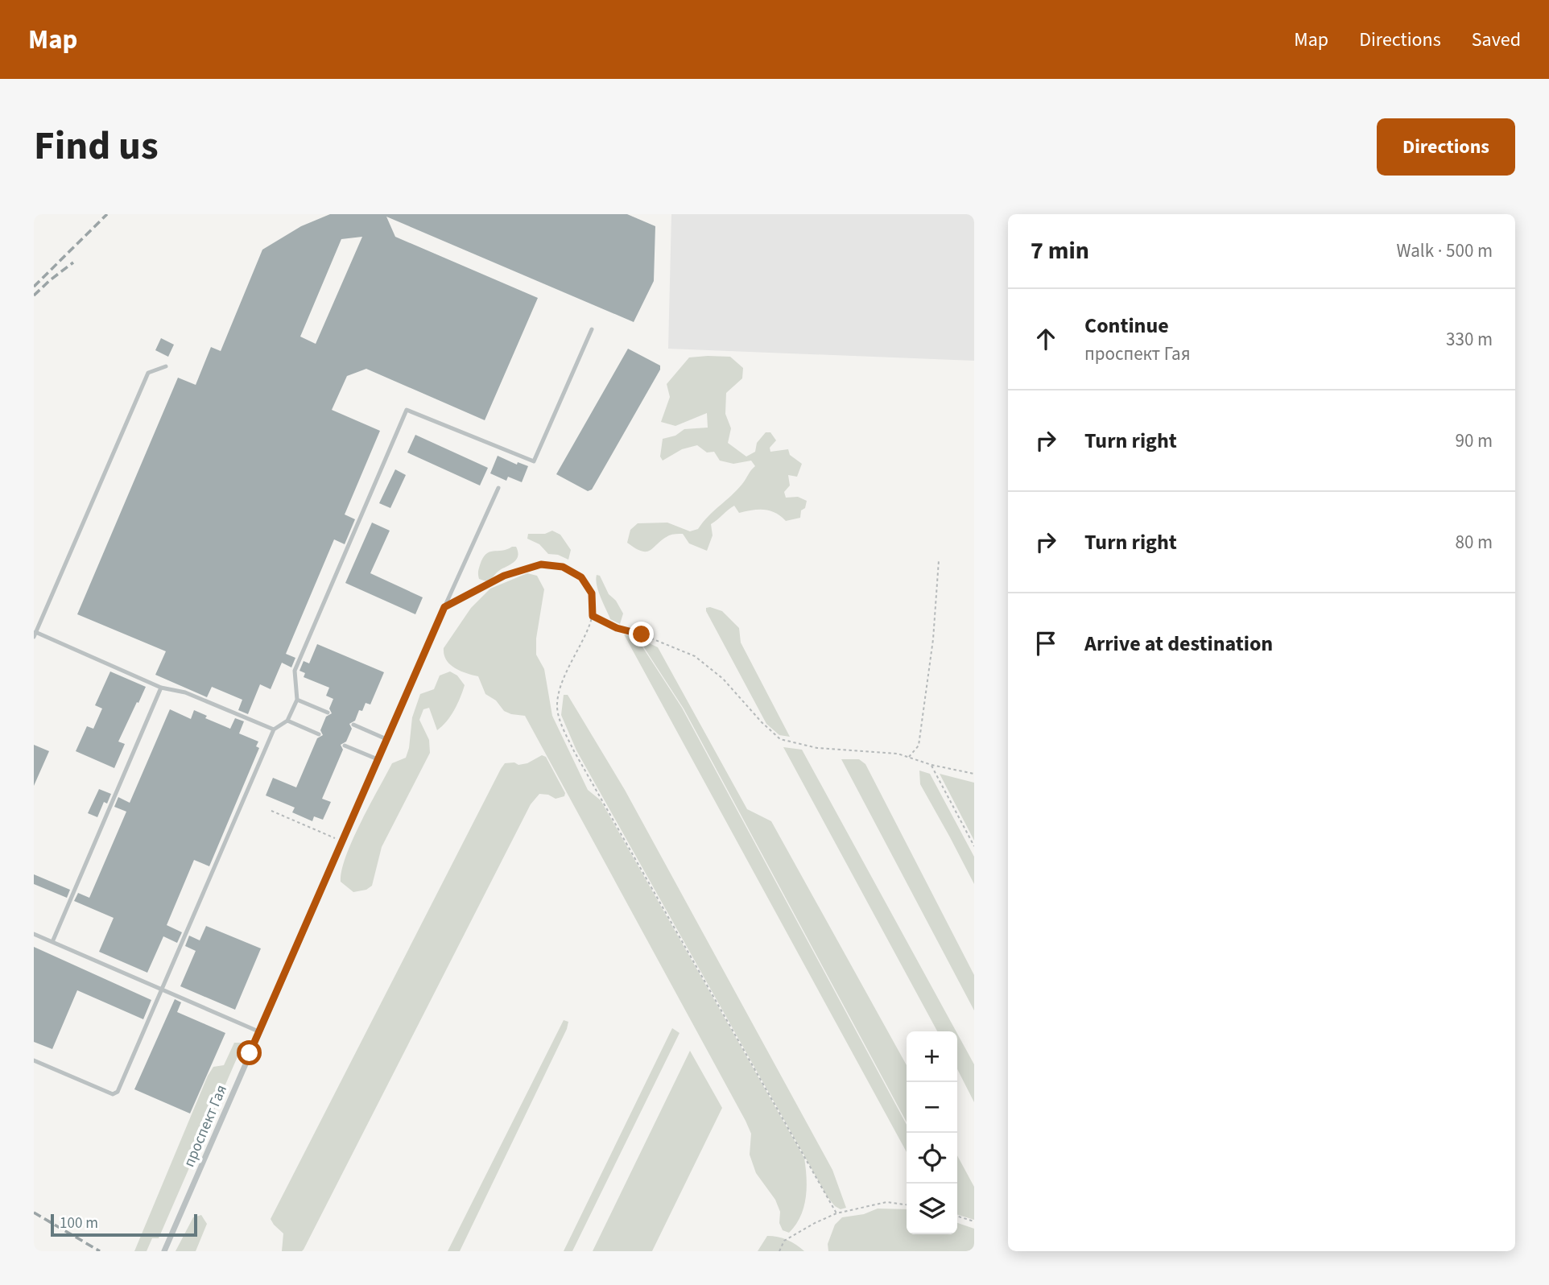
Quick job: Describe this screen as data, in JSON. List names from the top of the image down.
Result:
{
  "streets": {
    "street": ["проспект Гая"]
  },
  "scale_bar": "100 m",
  "page": {
    "header": "Map",
    "nav": ["Map", "Directions", "Saved"],
    "title": "Find us",
    "buttons": "Directions",
    "heading": ["7 min", "Walk · 500 m"],
    "list": [
      ["Continue", "проспект Гая", "330 m"],
      ["Turn right", "90 m"],
      ["Turn right", "80 m"],
      "Arrive at destination"
    ],
    "map_buttons": ["+", "−"],
    "scale": "100 m"
  }
}
